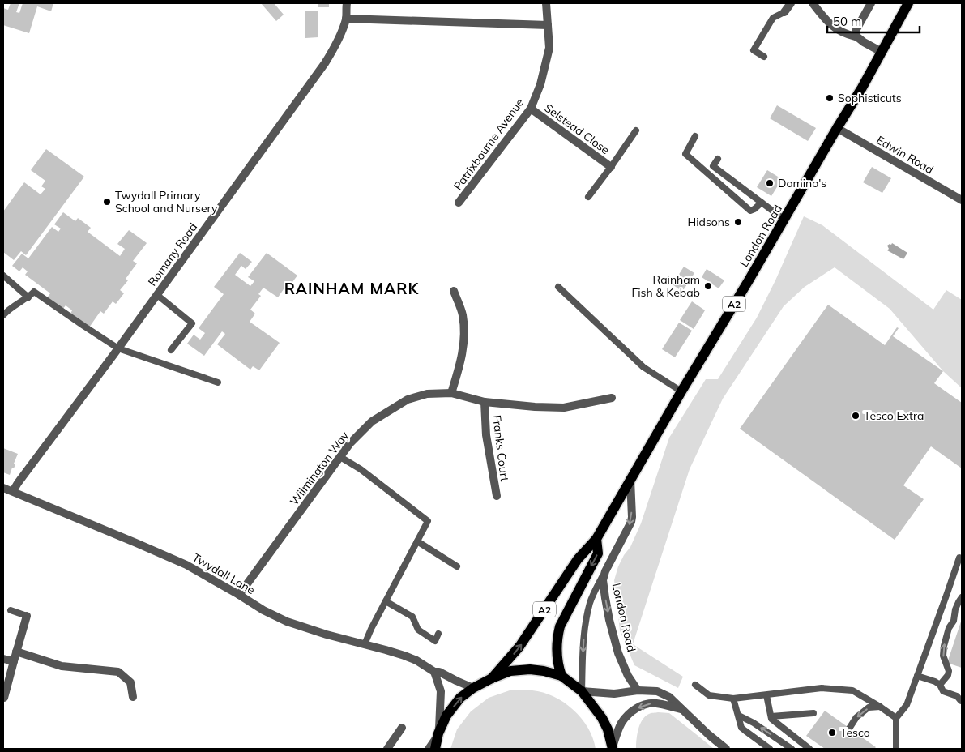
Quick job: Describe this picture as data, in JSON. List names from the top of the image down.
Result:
{
  "streets": {
    "main road": ["London Road", "A2"],
    "street": [
      "Selstead Close",
      "Patrixbourne Avenue",
      "Edwin Road",
      "Romany Road",
      "Franks Court",
      "Wilmington Way",
      "Twydall Lane"
    ]
  },
  "crossings": [
    ["Selstead Close", "Patrixbourne Avenue"],
    ["Edwin Road", "London Road"],
    ["Romany Road", "Twydall Lane"],
    ["Franks Court", "Wilmington Way"],
    ["Wilmington Way", "Twydall Lane"]
  ],
  "districts": ["RAINHAM MARK"],
  "places": [
    "Sophisticuts",
    "Domino's",
    "Twydall Primary School and Nursery",
    "Hidsons",
    "Rainham Fish & Kebab",
    "Tesco Extra",
    "Tesco"
  ],
  "scale_bar": "50 m"
}
